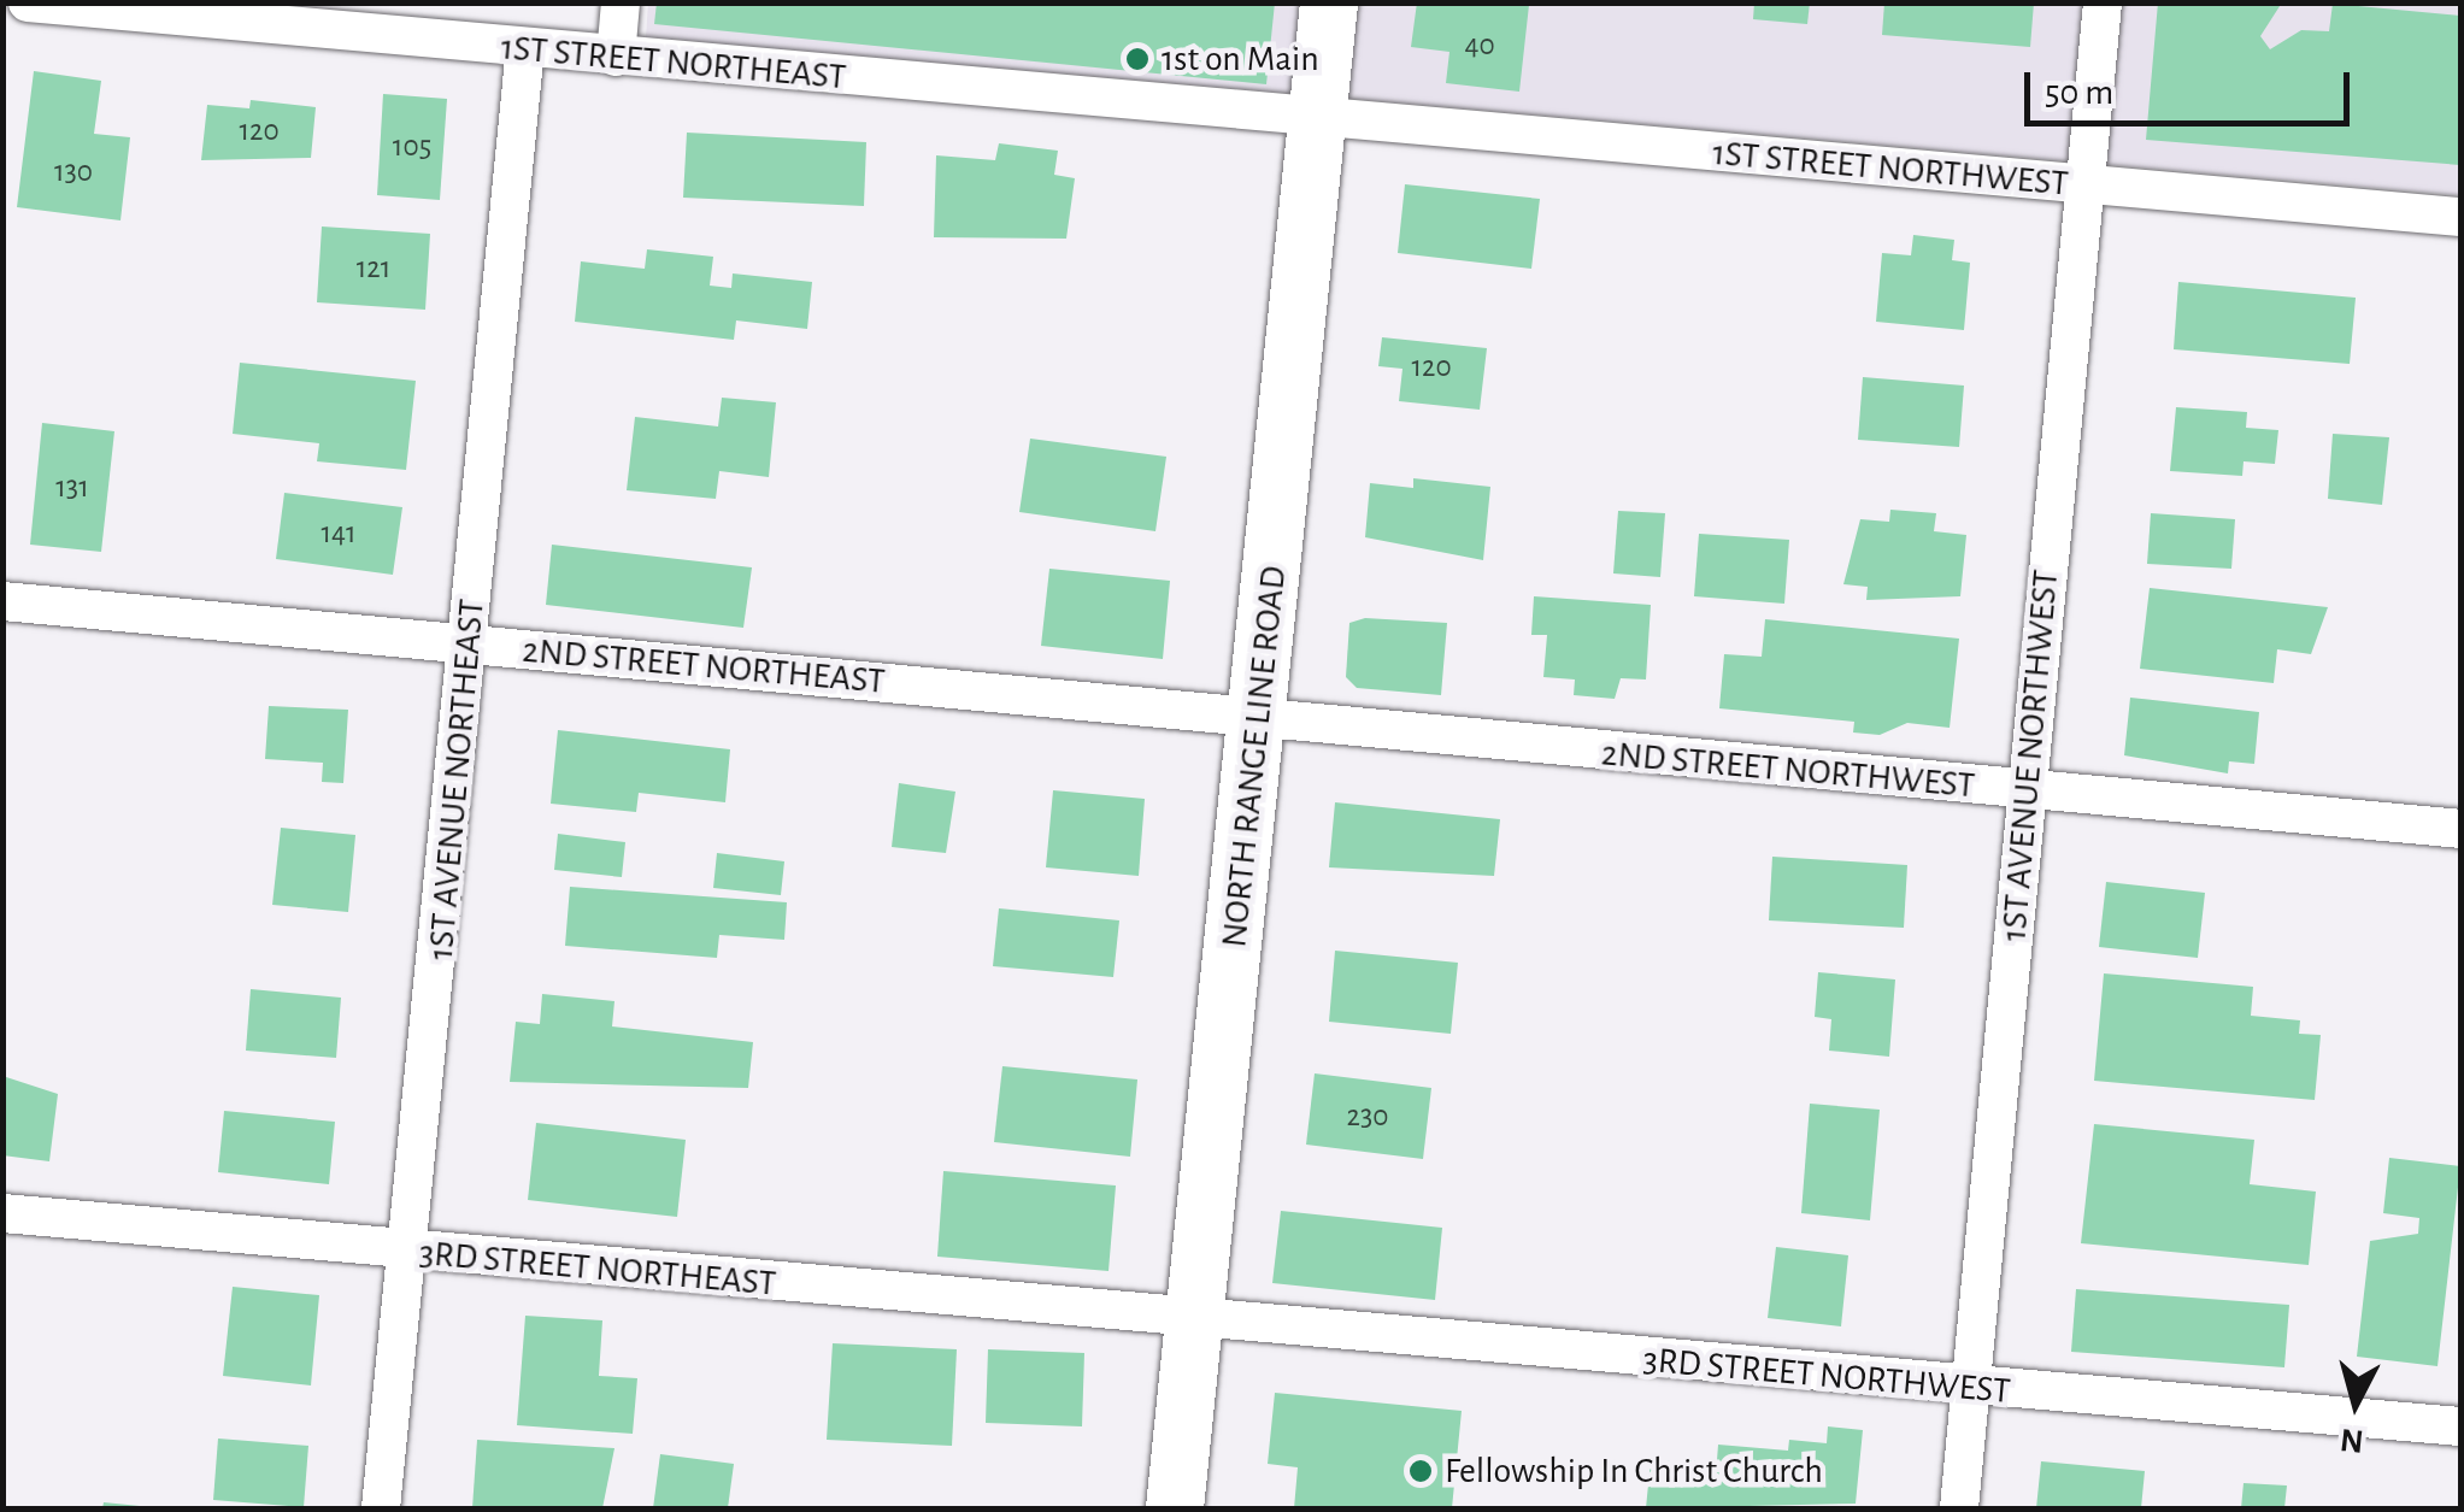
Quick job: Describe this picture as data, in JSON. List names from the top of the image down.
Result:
{
  "streets": {
    "main road": ["NORTH RANGE LINE ROAD"],
    "street": [
      "1ST STREET NORTHEAST",
      "1ST STREET NORTHWEST",
      "2ND STREET NORTHEAST",
      "1ST AVENUE NORTHWEST",
      "2ND STREET NORTHWEST",
      "1ST AVENUE NORTHEAST",
      "3RD STREET NORTHEAST",
      "3RD STREET NORTHWEST"
    ]
  },
  "crossings": [
    ["1ST STREET NORTHEAST", "1ST STREET NORTHWEST"],
    ["1ST STREET NORTHEAST", "NORTH RANGE LINE ROAD"],
    ["1ST STREET NORTHEAST", "1ST AVENUE NORTHEAST"],
    ["1ST STREET NORTHWEST", "1ST AVENUE NORTHWEST"],
    ["1ST STREET NORTHWEST", "NORTH RANGE LINE ROAD"],
    ["2ND STREET NORTHEAST", "NORTH RANGE LINE ROAD"],
    ["2ND STREET NORTHEAST", "2ND STREET NORTHWEST"],
    ["2ND STREET NORTHEAST", "1ST AVENUE NORTHEAST"],
    ["1ST AVENUE NORTHWEST", "2ND STREET NORTHWEST"],
    ["1ST AVENUE NORTHWEST", "3RD STREET NORTHWEST"],
    ["NORTH RANGE LINE ROAD", "2ND STREET NORTHWEST"],
    ["NORTH RANGE LINE ROAD", "3RD STREET NORTHEAST"],
    ["NORTH RANGE LINE ROAD", "3RD STREET NORTHWEST"],
    ["1ST AVENUE NORTHEAST", "3RD STREET NORTHEAST"],
    ["3RD STREET NORTHEAST", "3RD STREET NORTHWEST"]
  ],
  "places": ["1st on Main", "Fellowship In Christ Church"],
  "house_numbers": [
    "40",
    "120",
    "105",
    "130",
    "121",
    "120",
    "131",
    "141",
    "230"
  ],
  "scale_bar": "50 m",
  "north": "bottom"
}
